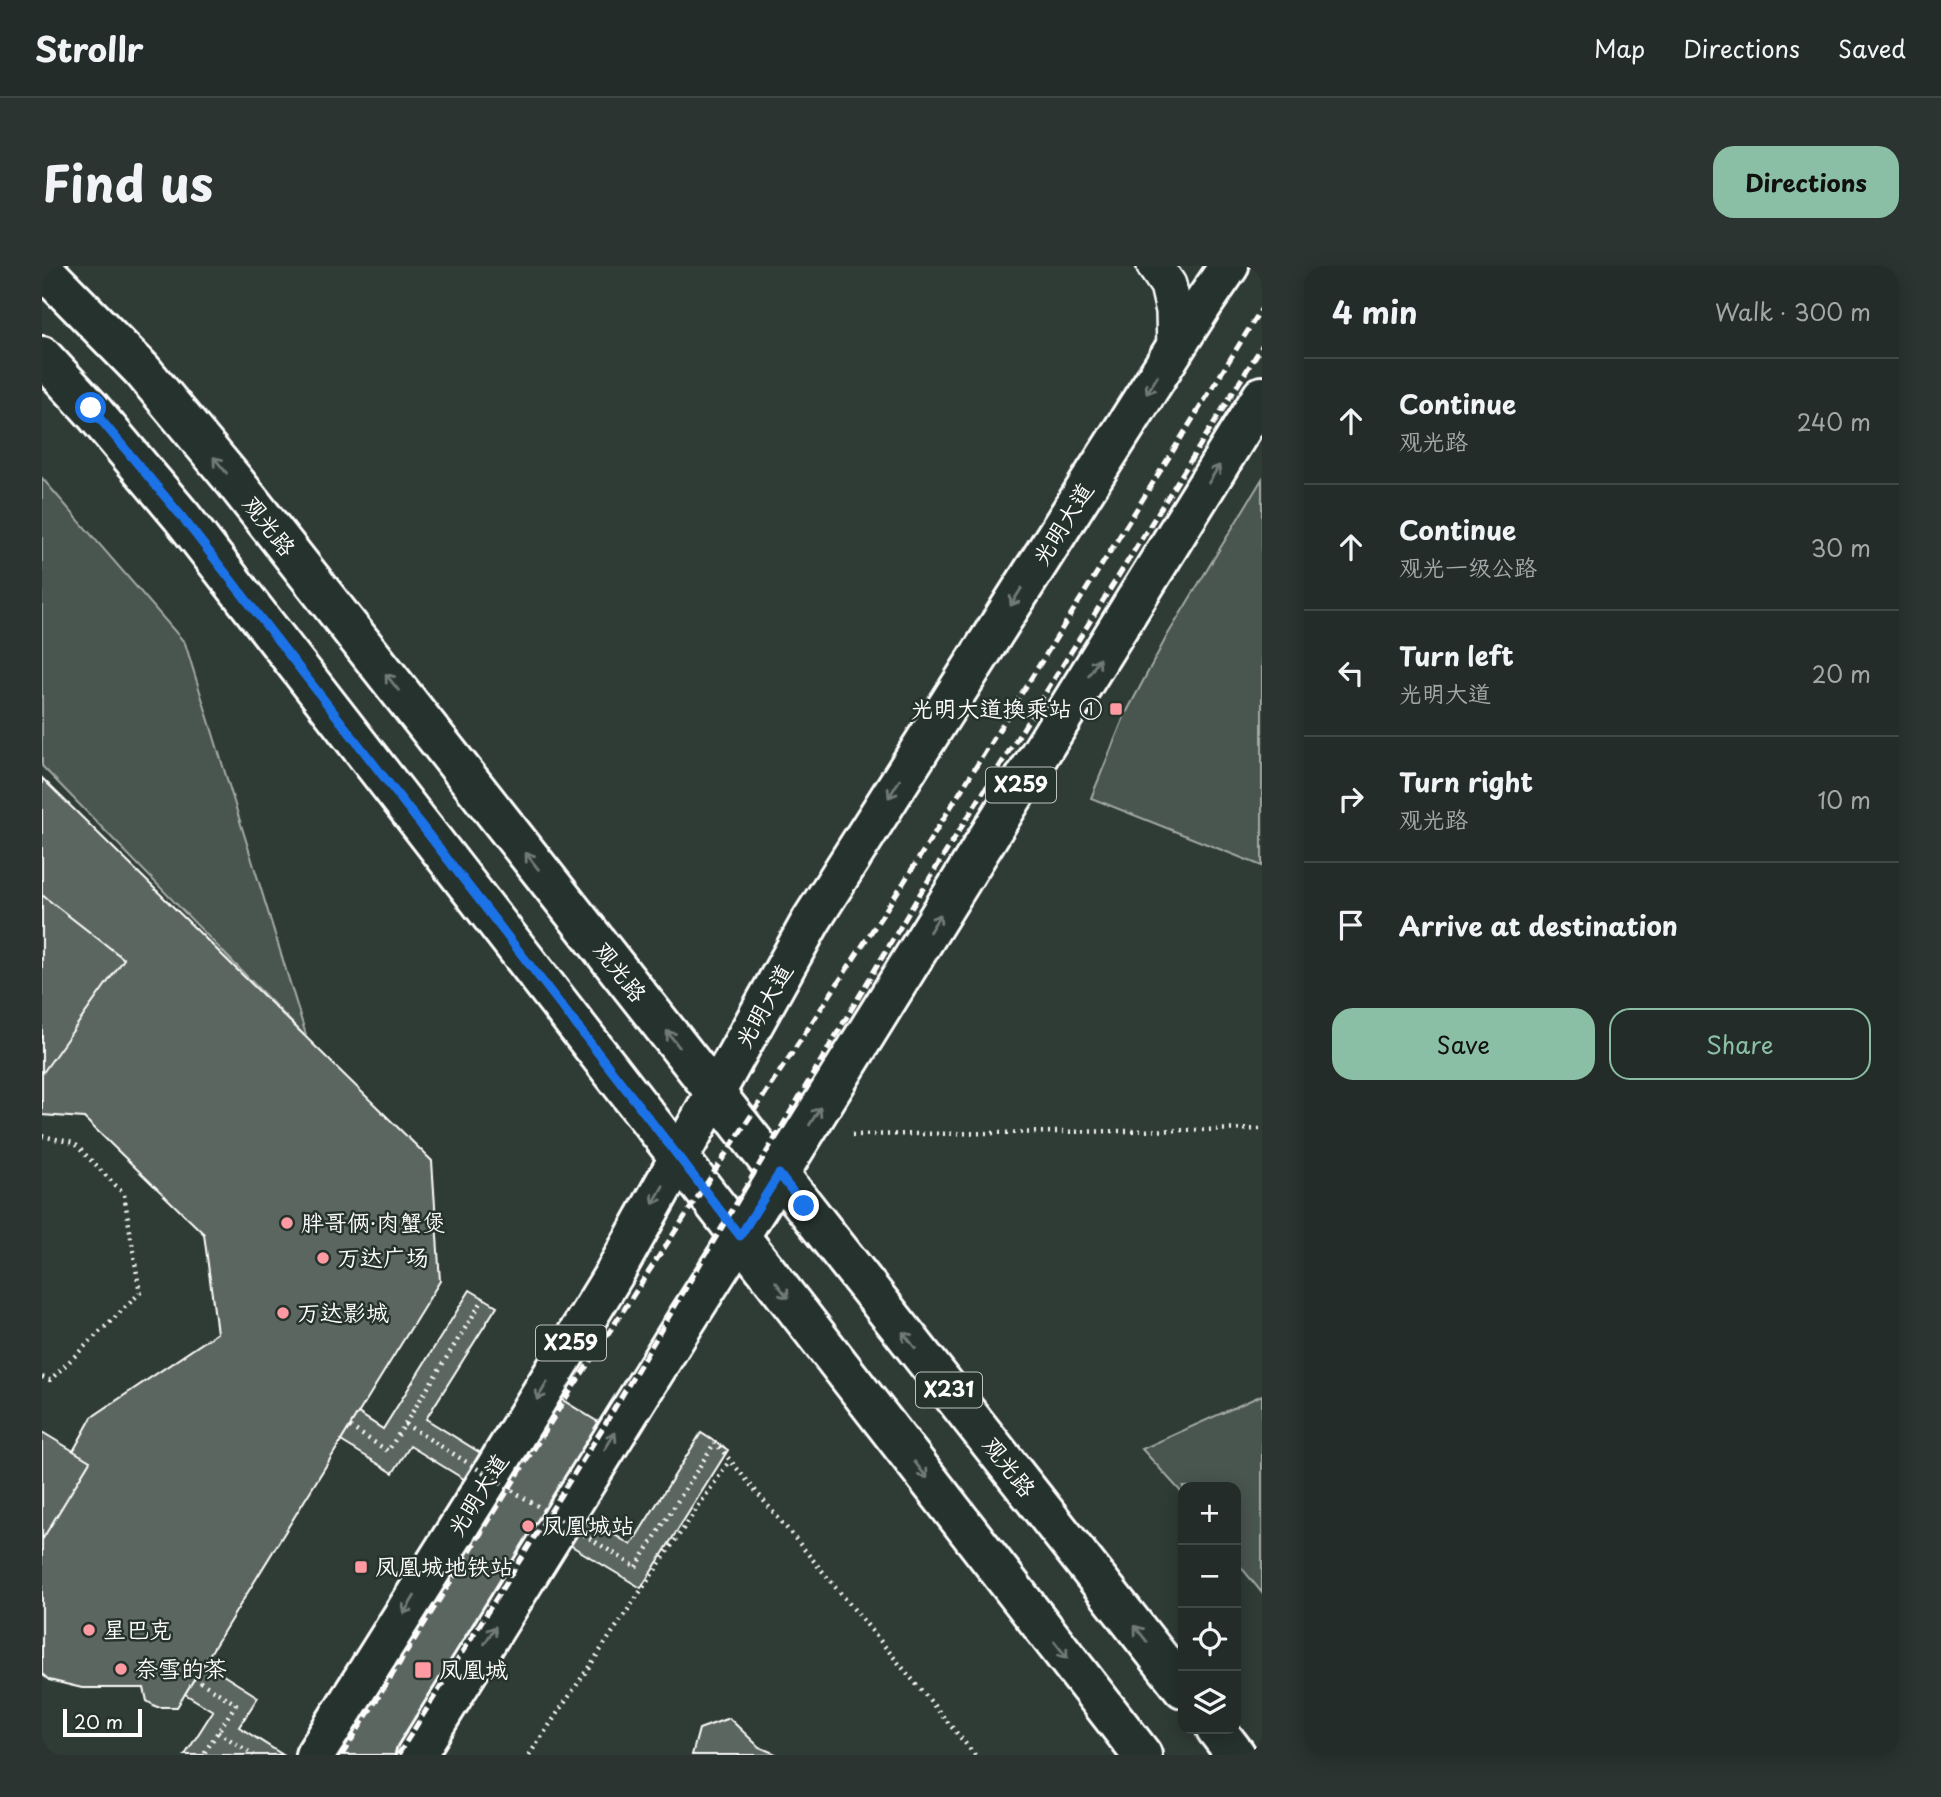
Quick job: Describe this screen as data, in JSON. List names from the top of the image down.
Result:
{
  "streets": {
    "main road": [
      "光明大道",
      "观光路",
      "X259",
      "X231"
    ]
  },
  "crossings": [
    ["光明大道", "观光路"],
    ["光明大道", "X231"],
    ["观光路", "X259"],
    ["X259", "X231"]
  ],
  "places": {
    "transit": ["光明大道换乘站 ①", "凤凰城地铁站", "凤凰城"],
    "other": [
      "胖哥俩·肉蟹煲",
      "万达广场",
      "万达影城",
      "凤凰城站",
      "星巴克",
      "奈雪的茶"
    ]
  },
  "scale_bar": "20 m",
  "page": {
    "header": "Strollr",
    "nav": ["Map", "Directions", "Saved"],
    "title": "Find us",
    "buttons": [
      "Directions",
      ["Save", "Share"]
    ],
    "heading": ["4 min", "Walk · 300 m"],
    "list": [
      ["Continue", "观光路", "240 m"],
      ["Continue", "观光一级公路", "30 m"],
      ["Turn left", "光明大道", "20 m"],
      ["Turn right", "观光路", "10 m"],
      "Arrive at destination"
    ],
    "map_buttons": ["+", "−"],
    "scale": "20 m"
  }
}
